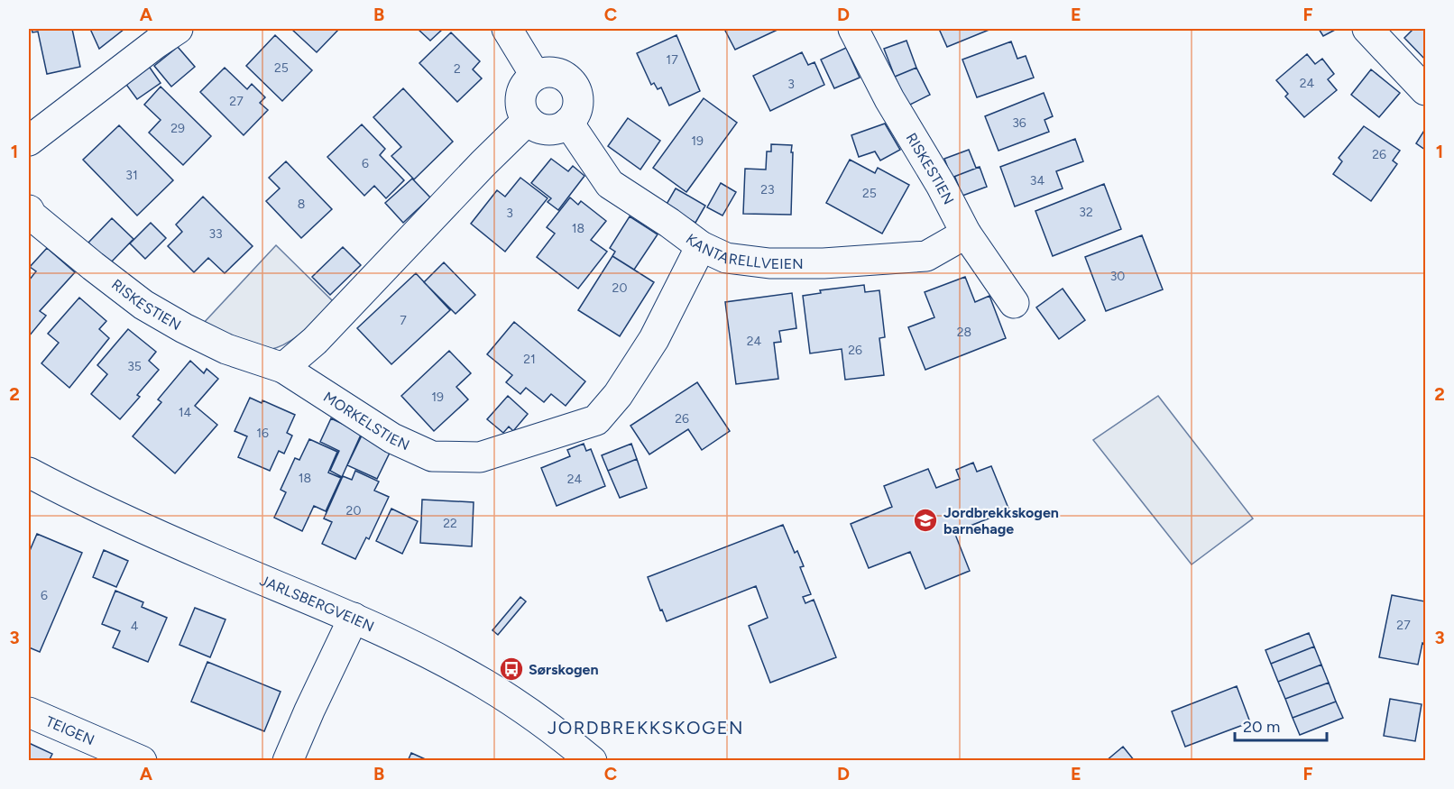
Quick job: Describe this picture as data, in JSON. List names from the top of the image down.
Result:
{
  "streets": {
    "street": [
      "RISKESTIEN",
      "KANTARELLVEIEN",
      "MORKELSTIEN",
      "JARLSBERGVEIEN",
      "TEIGEN"
    ]
  },
  "crossings": [
    ["RISKESTIEN", "KANTARELLVEIEN"],
    ["RISKESTIEN", "MORKELSTIEN"],
    ["KANTARELLVEIEN", "MORKELSTIEN"]
  ],
  "districts": ["JORDBREKKSKOGEN"],
  "places": {
    "school or university": ["Jordbrekkskogen barnehage"],
    "bus stop": ["Sørskogen"]
  },
  "house_numbers": [
    "17",
    "25",
    "2",
    "24",
    "3",
    "27",
    "36",
    "29",
    "19",
    "26",
    "6",
    "31",
    "34",
    "23",
    "25",
    "8",
    "32",
    "3",
    "18",
    "33",
    "30",
    "20",
    "7",
    "28",
    "24",
    "26",
    "21",
    "35",
    "19",
    "14",
    "26",
    "16",
    "18",
    "24",
    "20",
    "22",
    "6",
    "27",
    "4"
  ],
  "scale_bar": "20 m",
  "grid": {
    "columns": [
      "A",
      "B",
      "C",
      "D",
      "E",
      "F"
    ],
    "rows": ["1", "2", "3"]
  }
}
